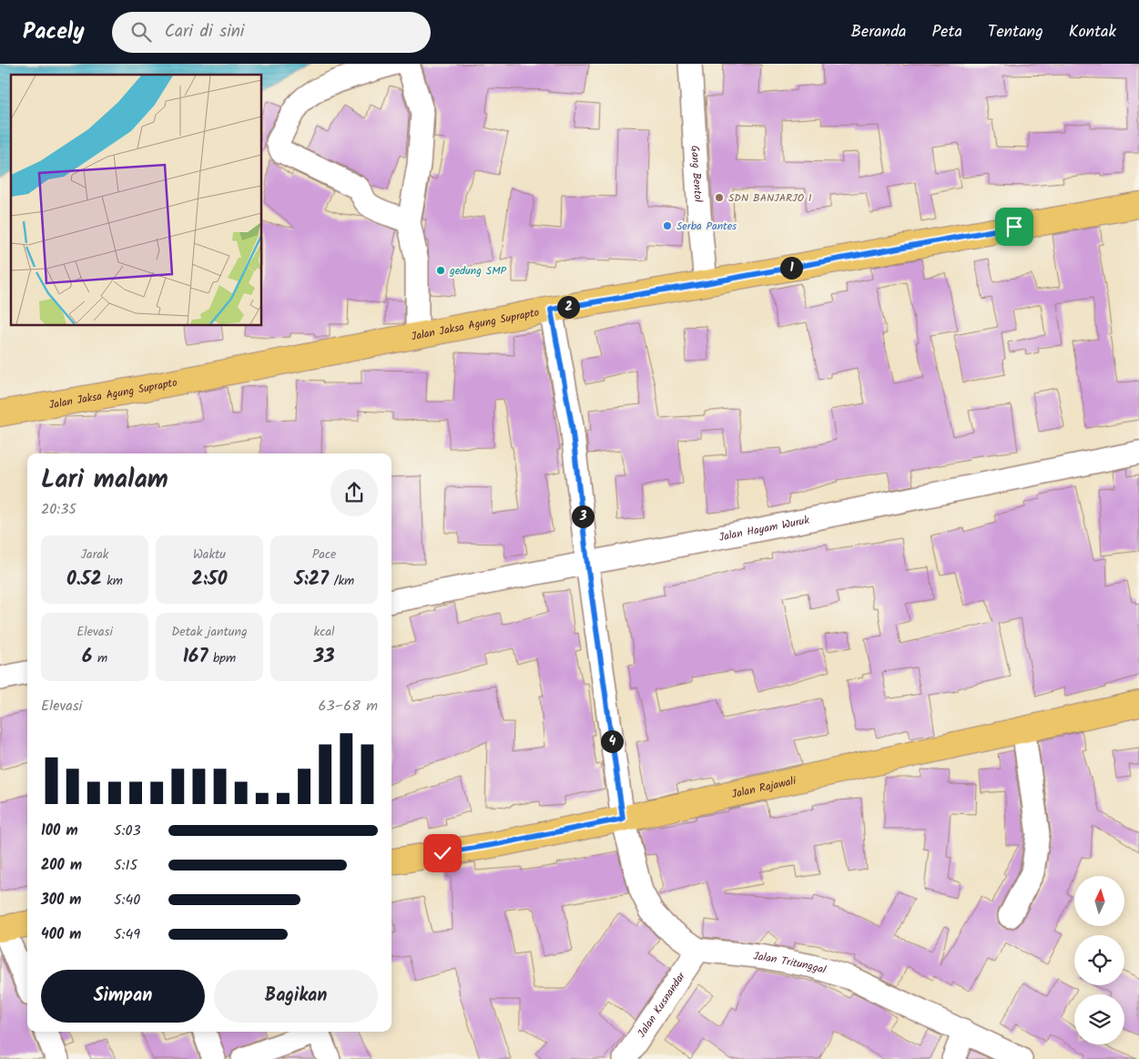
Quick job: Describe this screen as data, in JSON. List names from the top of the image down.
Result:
{
  "streets": {
    "main road": ["Jalan Jaksa Agung Suprapto", "Jalan Rajawali"],
    "street": [
      "Gang Bentol",
      "Jalan Hayam Wuruk",
      "Jalan Tritunggal",
      "Jalan Kusnandar"
    ]
  },
  "crossings": [
    ["Gang Bentol", "Jalan Jaksa Agung Suprapto"],
    ["Jalan Jaksa Agung Suprapto", "Jalan Tritunggal"],
    ["Jalan Hayam Wuruk", "Jalan Tritunggal"],
    ["Jalan Rajawali", "Jalan Tritunggal"],
    ["Jalan Tritunggal", "Jalan Kusnandar"]
  ],
  "places": ["SDN BANJARJO 1", "Serba Pantes", "gedung SMP"],
  "north": "top",
  "page": {
    "header": "Pacely",
    "search": "Cari di sini",
    "nav": [
      "Beranda",
      "Peta",
      "Tentang",
      "Kontak"
    ],
    "pins": [
      "1",
      "2",
      "3",
      "4"
    ],
    "heading": ["Lari malam", "20:35"],
    "stats": [
      ["Jarak", "0.52 km"],
      ["Waktu", "2:50"],
      ["Pace", "5:27 /km"],
      ["Elevasi", "6 m"],
      ["Detak jantung", "167 bpm"],
      ["kcal", "33"]
    ],
    "chart": ["Elevasi", "63–68 m"],
    "list": [
      {
        "name": "100 m",
        "note": "5:03"
      },
      {
        "name": "200 m",
        "note": "5:15"
      },
      {
        "name": "300 m",
        "note": "5:40"
      },
      {
        "name": "400 m",
        "note": "5:49"
      }
    ],
    "buttons": ["Simpan", "Bagikan"]
  }
}
